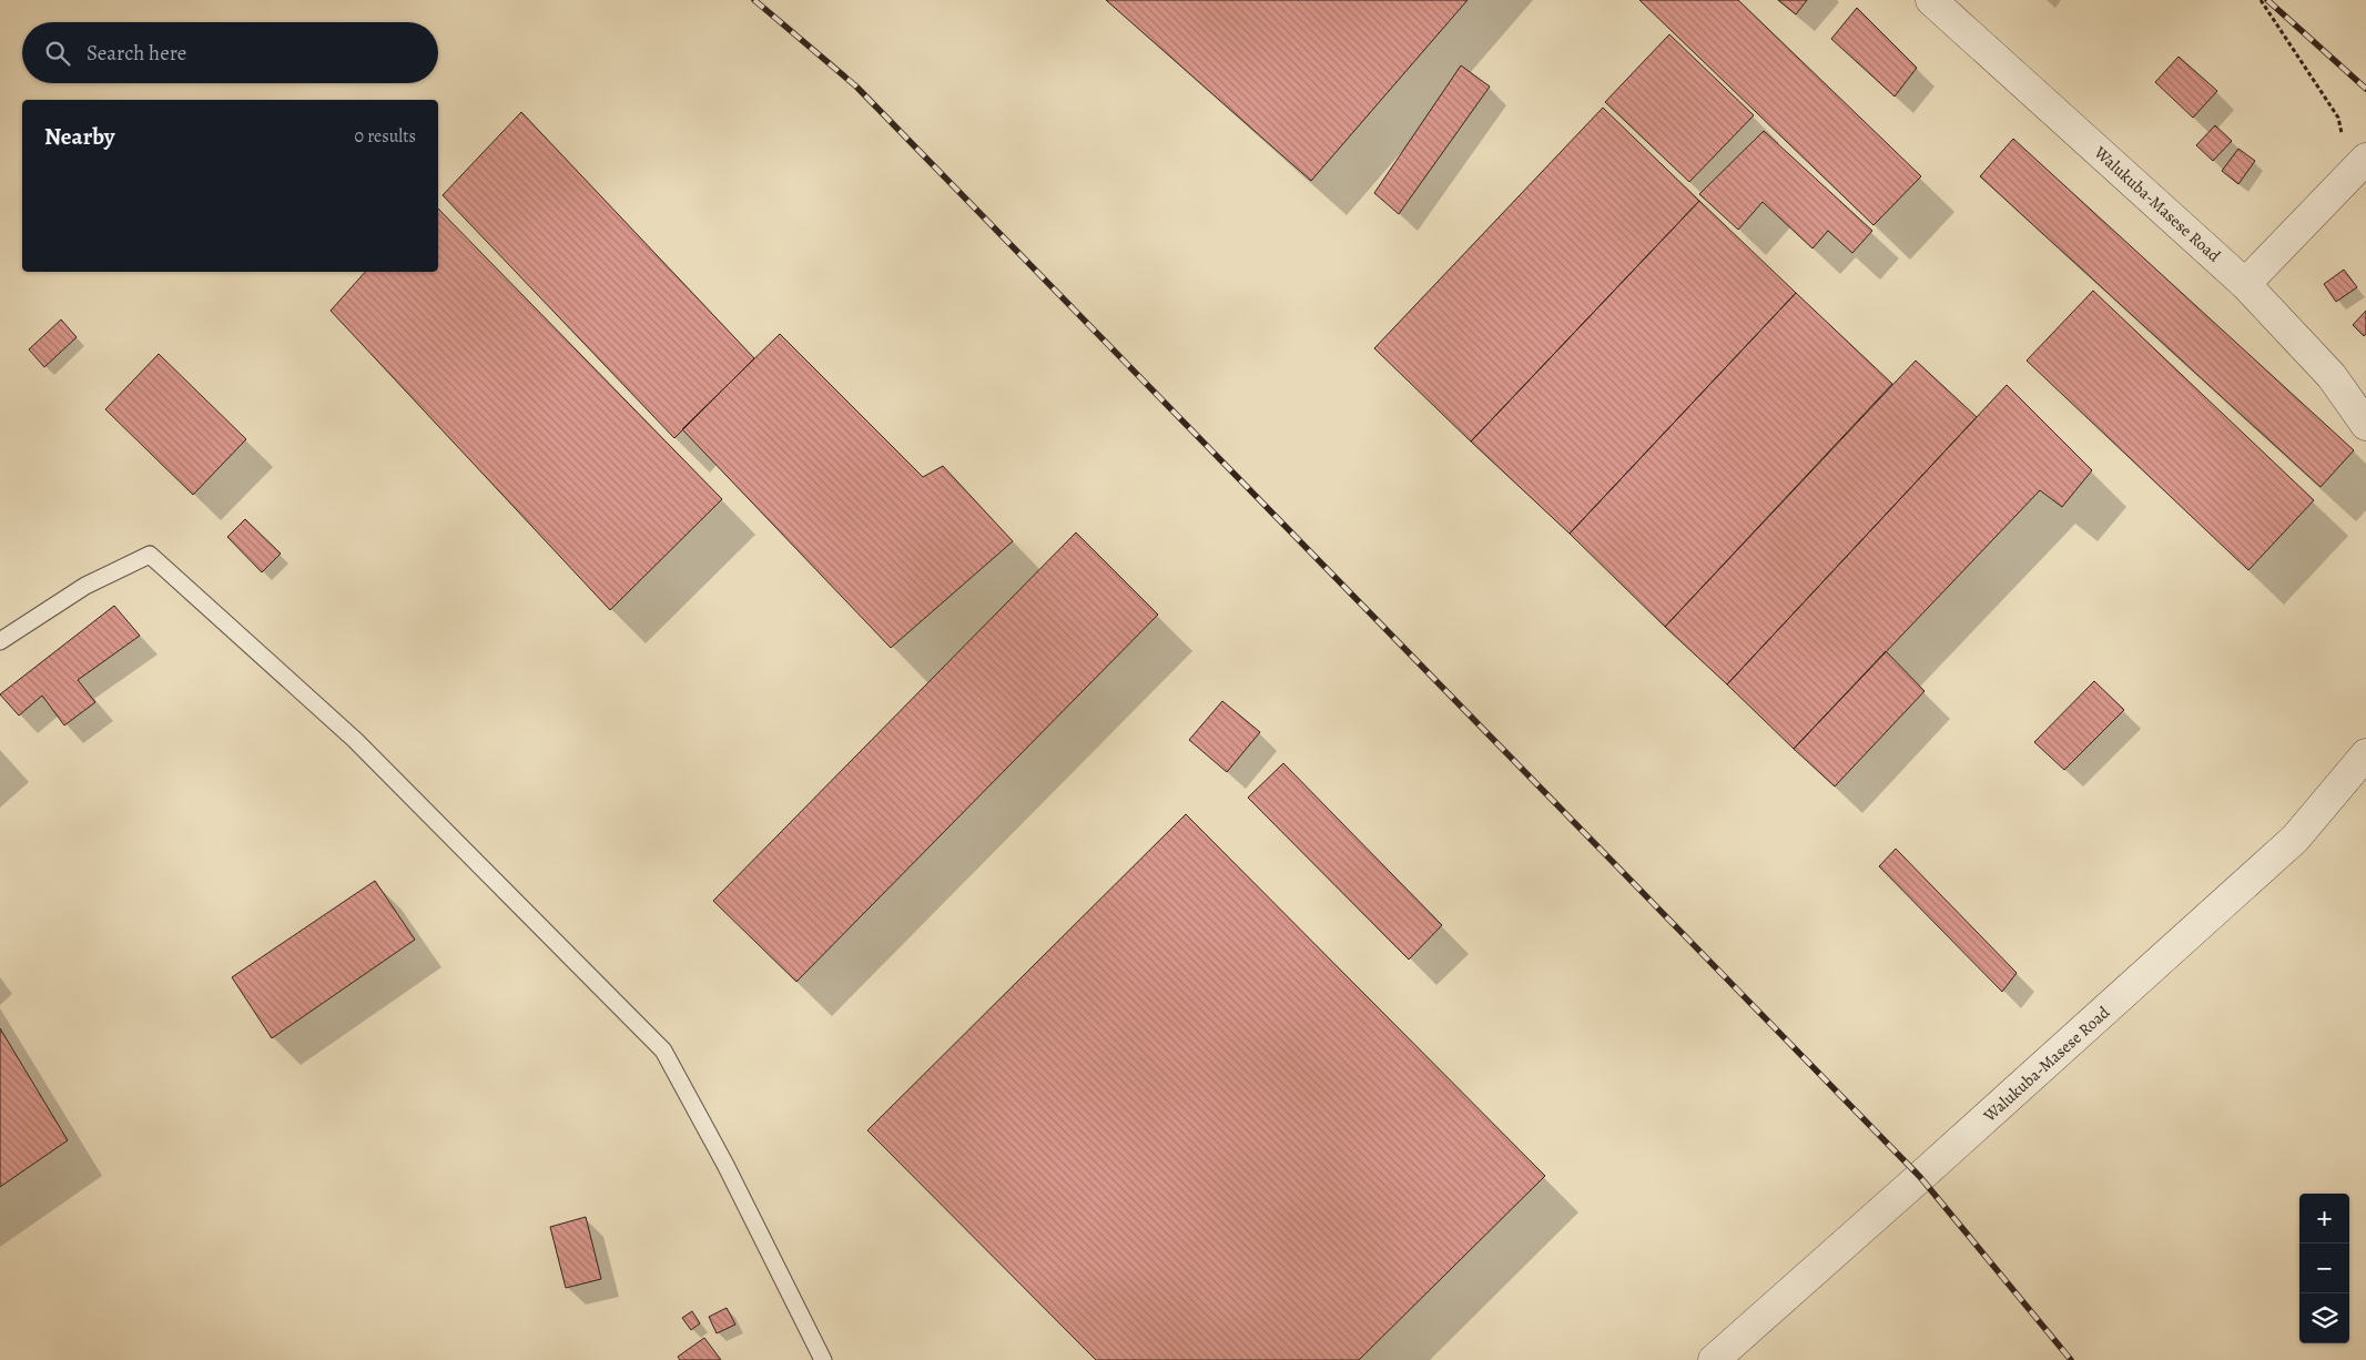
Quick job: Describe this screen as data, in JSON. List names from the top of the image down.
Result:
{
  "streets": {
    "street": ["Walukuba-Masese Road"]
  },
  "page": {
    "search": "Search here",
    "heading": ["Nearby", "0 results"],
    "map_buttons": ["+", "−"]
  }
}
